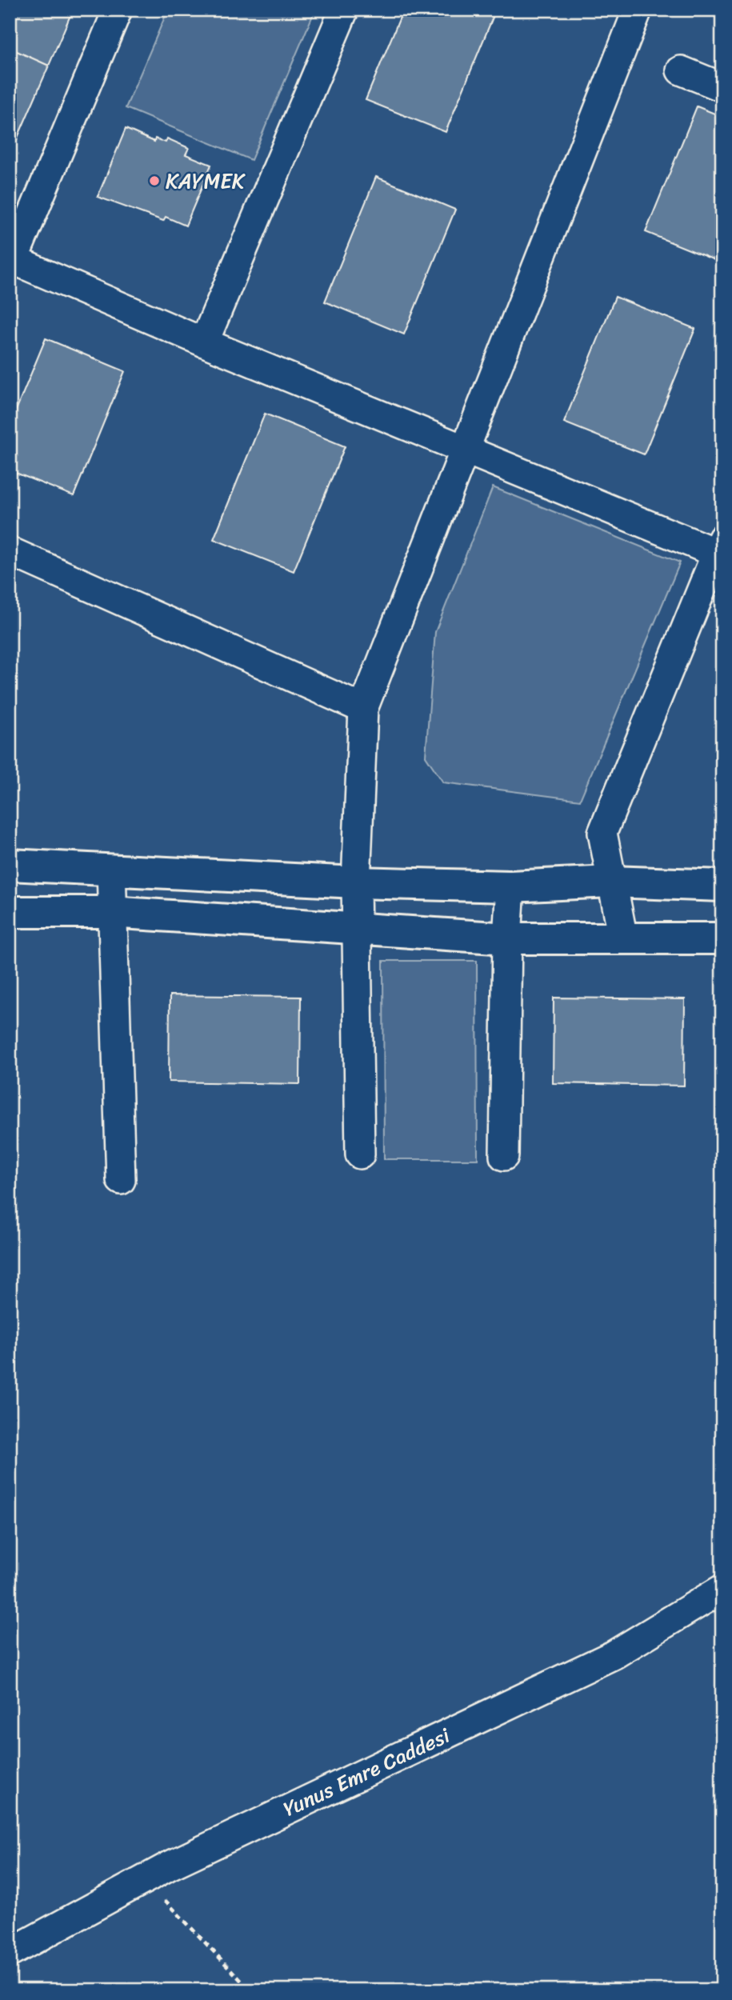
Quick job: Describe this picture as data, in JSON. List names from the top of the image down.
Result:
{
  "streets": {
    "street": ["Yunus Emre Caddesi"]
  },
  "places": ["KAYMEK"]
}
